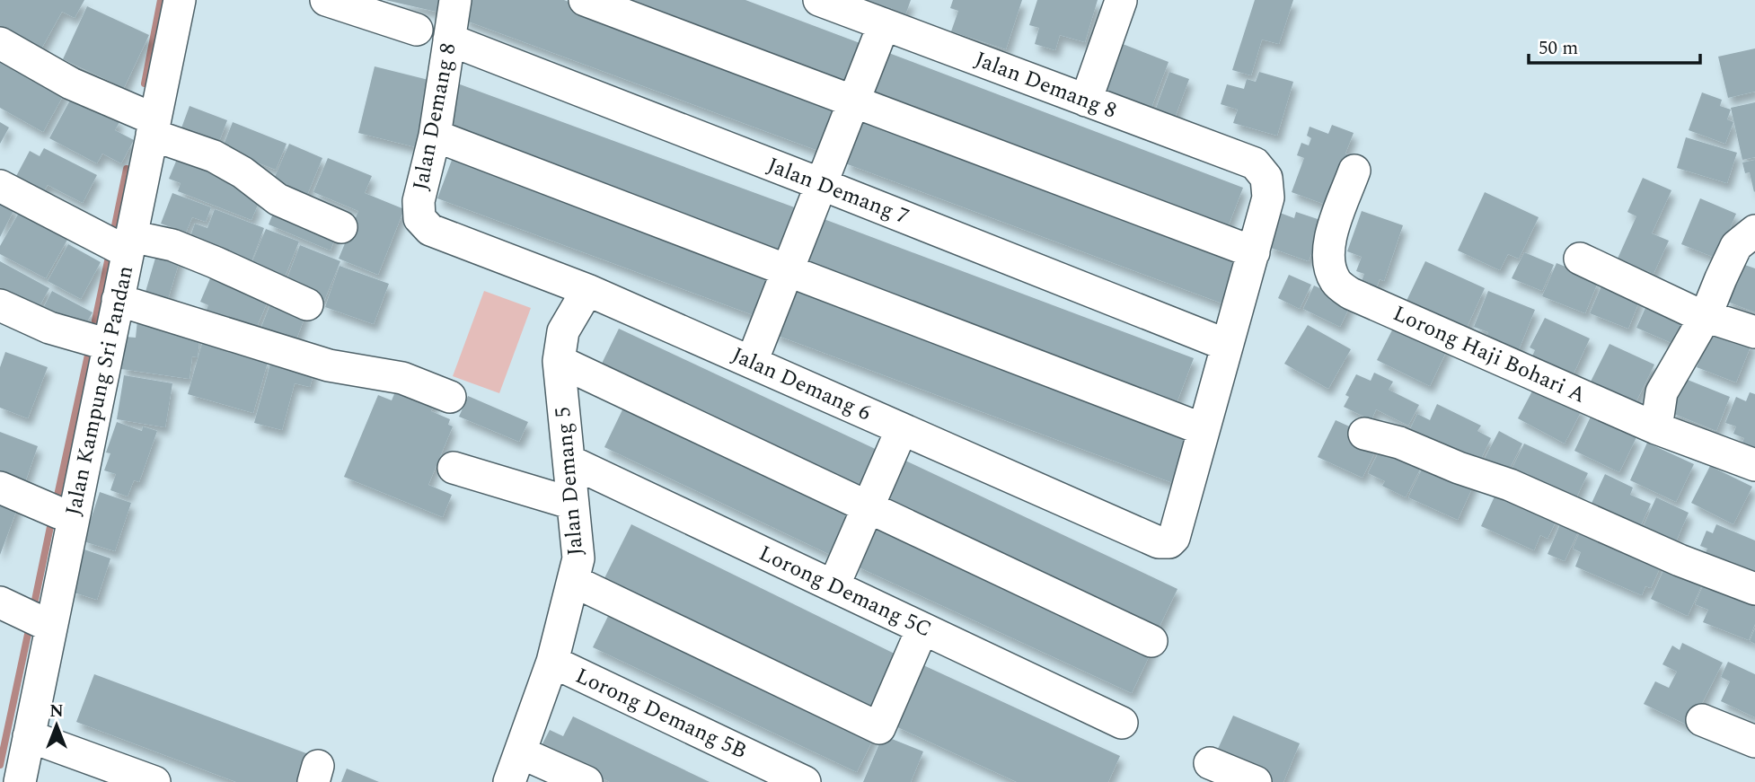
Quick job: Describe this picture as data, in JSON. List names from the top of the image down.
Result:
{
  "streets": {
    "street": [
      "Jalan Demang 8",
      "Jalan Demang 7",
      "Lorong Haji Bohari A",
      "Jalan Demang 6",
      "Jalan Kampung Sri Pandan",
      "Jalan Demang 5",
      "Lorong Demang 5C",
      "Lorong Demang 5B"
    ]
  },
  "crossings": [
    ["Jalan Demang 8", "Jalan Demang 7"],
    ["Jalan Demang 8", "Jalan Demang 6"],
    ["Jalan Demang 6", "Jalan Demang 5"],
    ["Jalan Demang 5", "Lorong Demang 5C"],
    ["Jalan Demang 5", "Lorong Demang 5B"]
  ],
  "scale_bar": "50 m",
  "north": "top"
}
